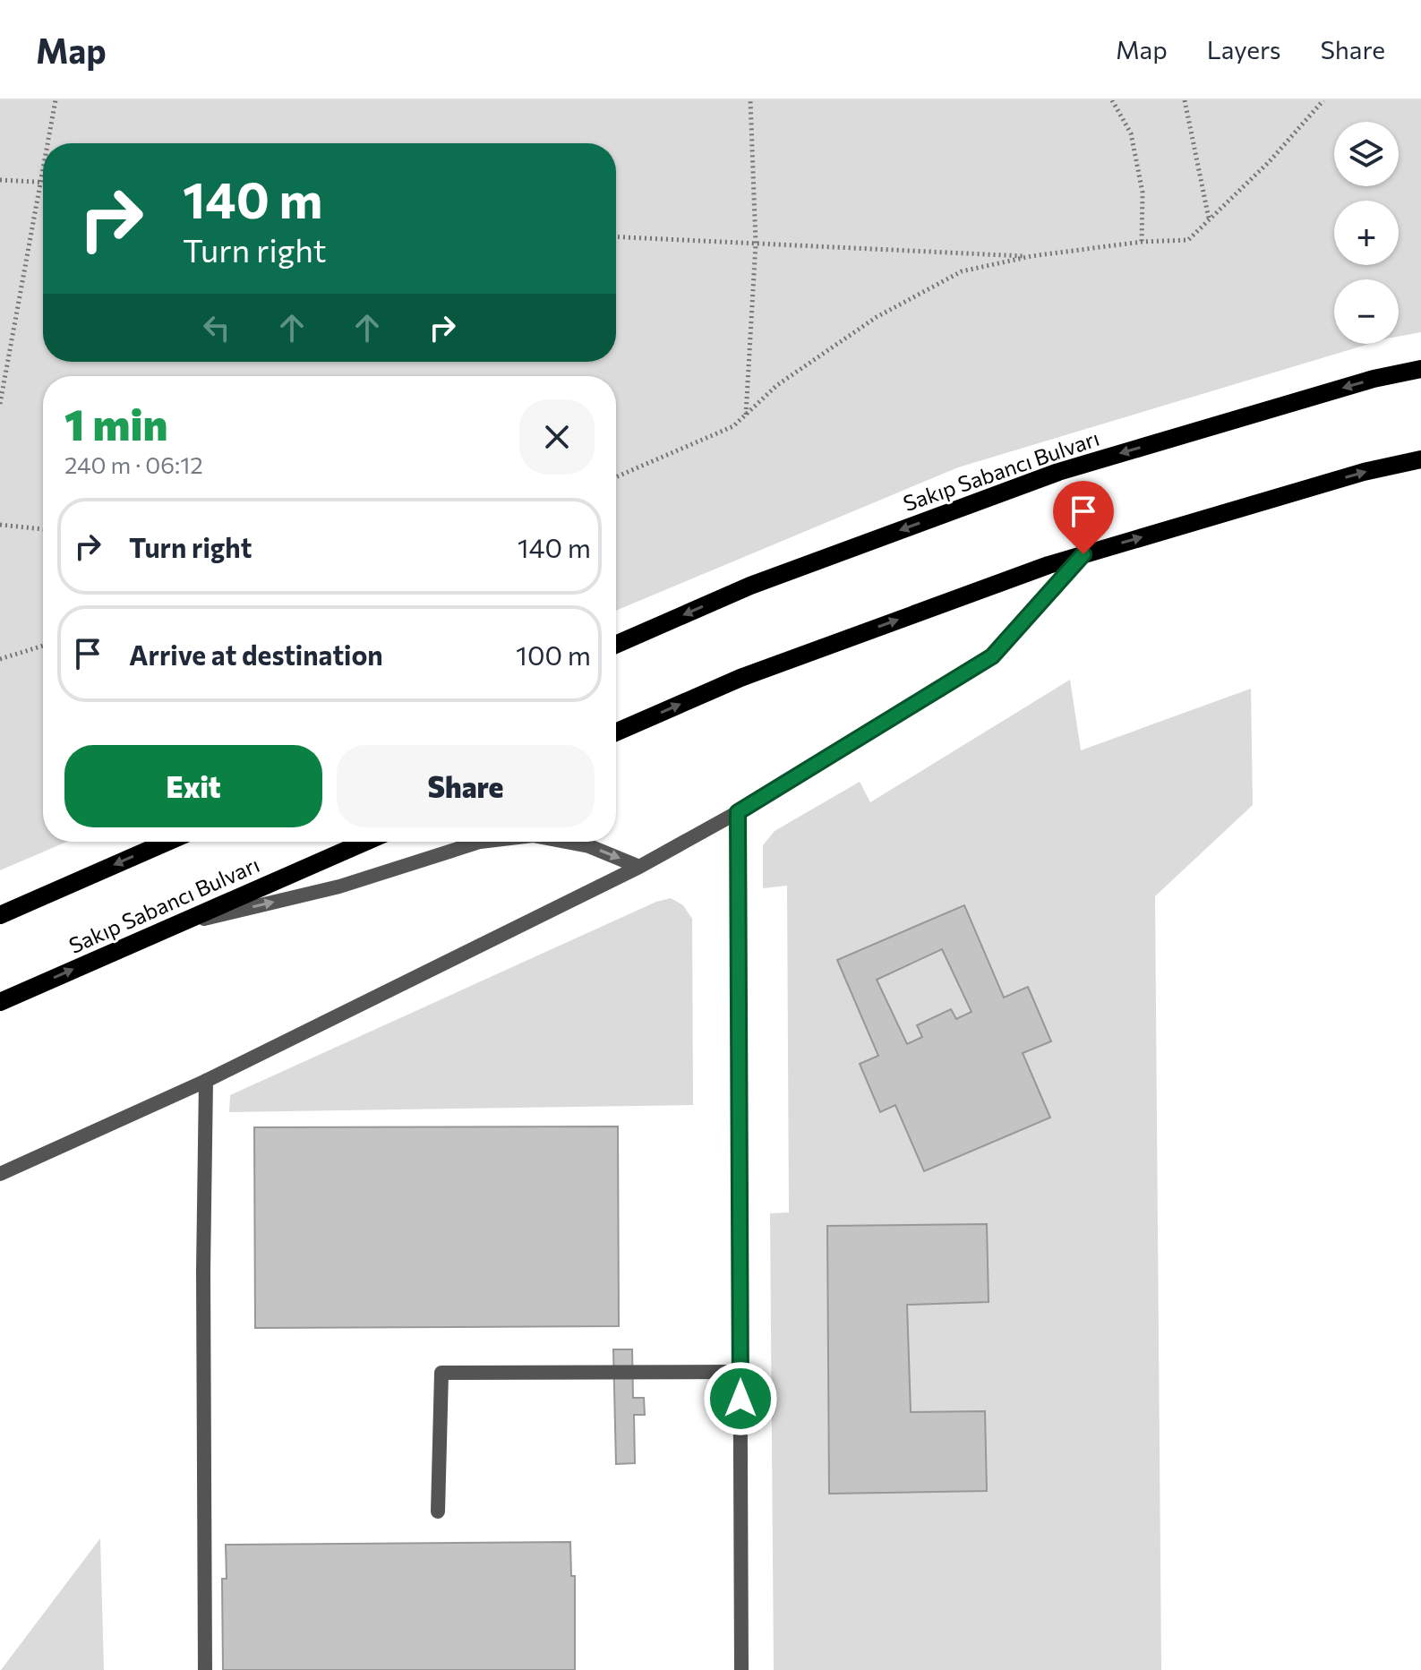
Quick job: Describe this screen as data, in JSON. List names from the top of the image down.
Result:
{
  "streets": {
    "main road": ["Sakıp Sabancı Bulvarı"]
  },
  "page": {
    "header": "Map",
    "nav": ["Map", "Layers", "Share"],
    "map_buttons": ["+", "−"],
    "turn": ["140 m", "Turn right"],
    "heading": ["1 min", "240 m · 06:12"],
    "list": [
      {
        "name": "Turn right",
        "value": "140 m"
      },
      {
        "name": "Arrive at destination",
        "value": "100 m"
      }
    ],
    "buttons": ["Exit", "Share"]
  }
}
